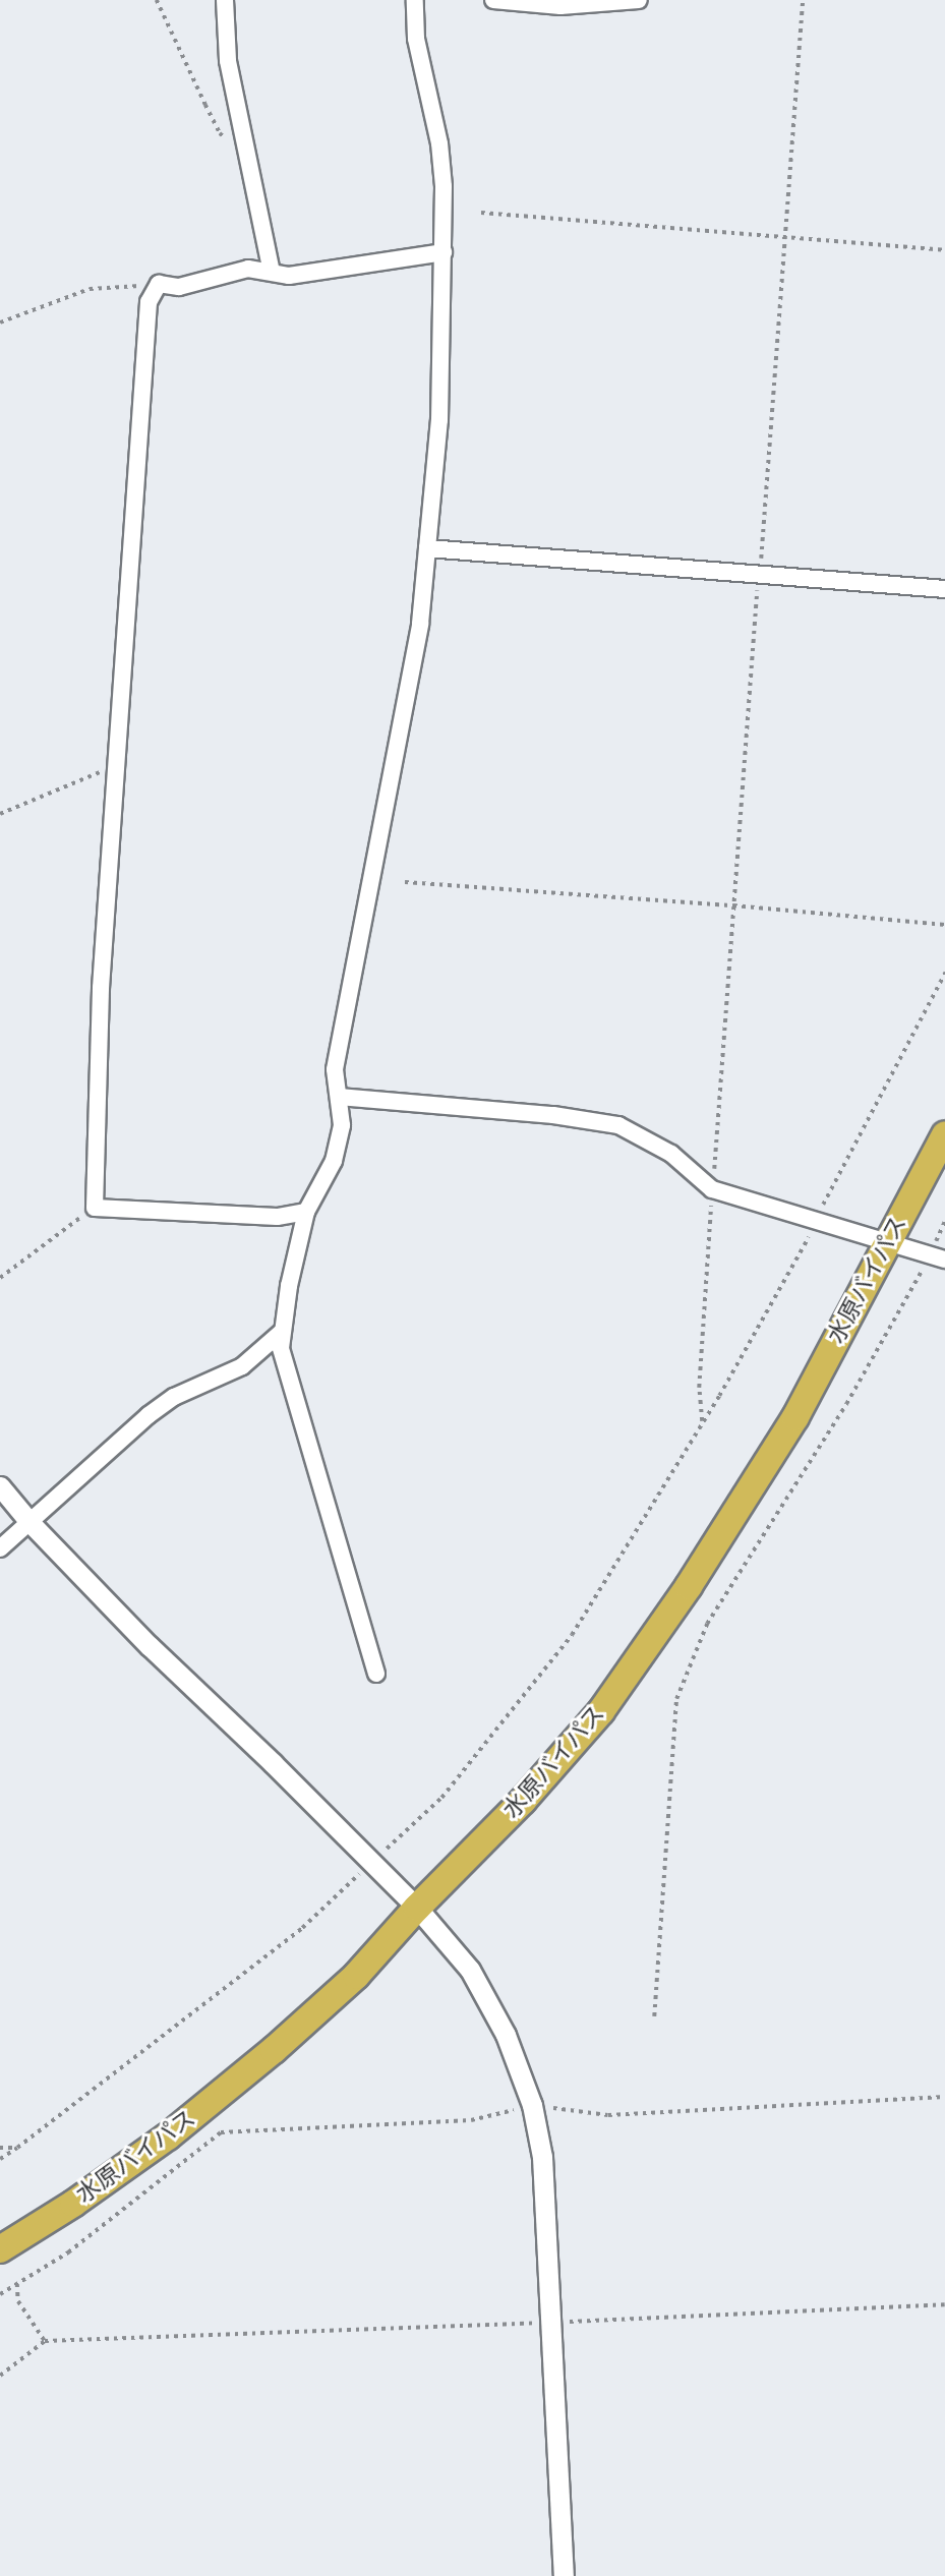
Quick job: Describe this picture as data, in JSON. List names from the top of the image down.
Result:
{
  "streets": {
    "highway": ["水原バイパス"]
  }
}
